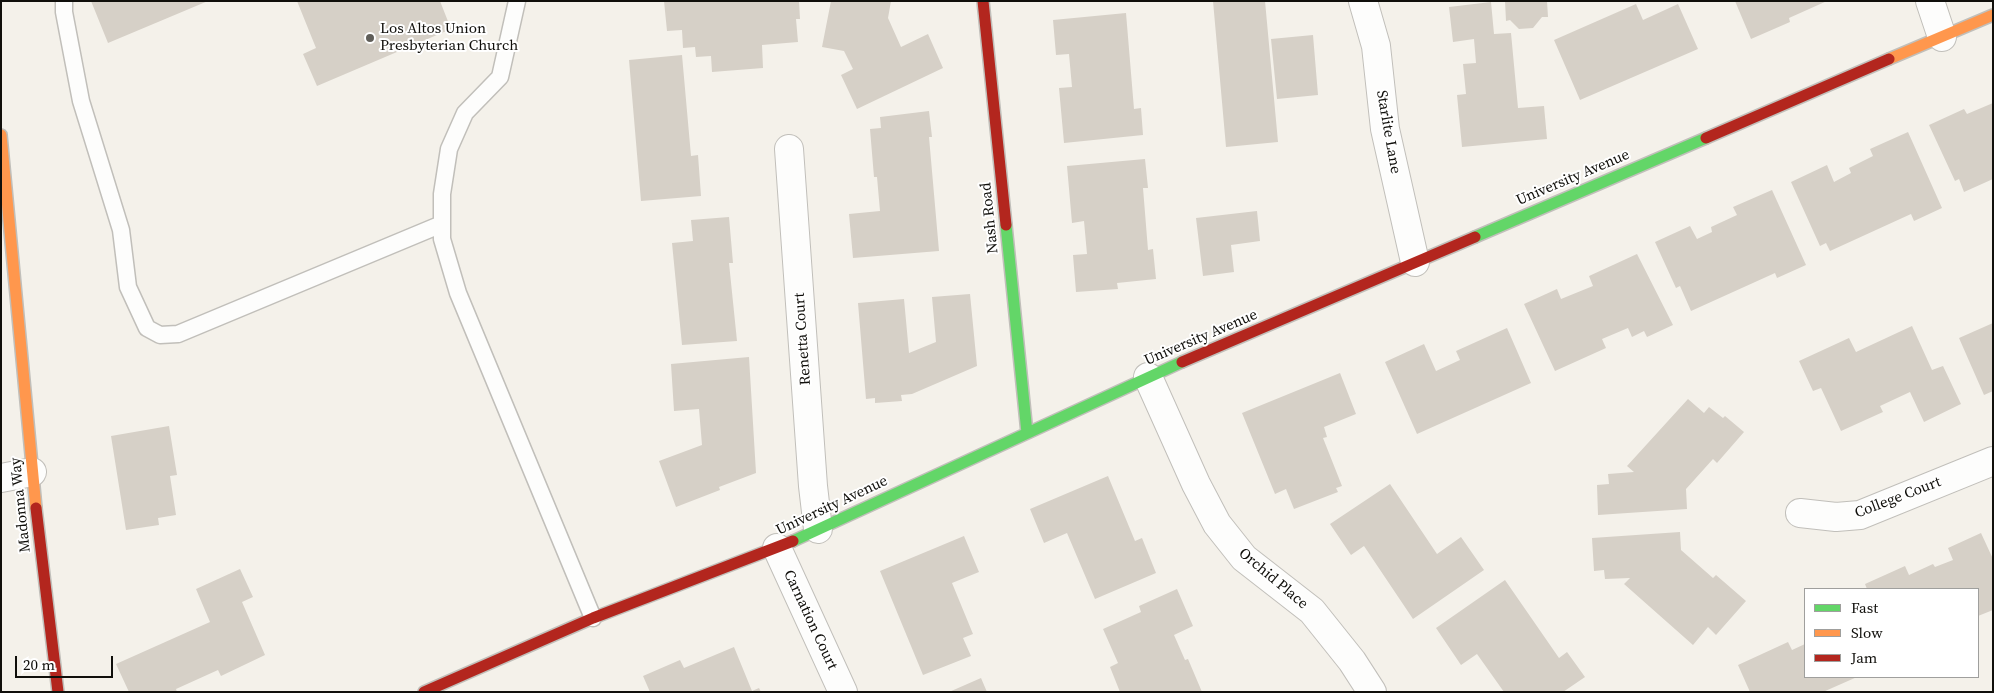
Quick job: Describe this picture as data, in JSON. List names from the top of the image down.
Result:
{
  "streets": {
    "street": [
      "Starlite Lane",
      "University Avenue",
      "Nash Road",
      "Renetta Court",
      "College Court",
      "Madonna Way",
      "Orchid Place",
      "Carnation Court"
    ]
  },
  "crossings": [
    ["Starlite Lane", "University Avenue"],
    ["University Avenue", "Nash Road"],
    ["University Avenue", "Renetta Court"],
    ["University Avenue", "Orchid Place"],
    ["University Avenue", "Carnation Court"]
  ],
  "places": ["Los Altos Union Presbyterian Church"],
  "legend": ["Fast", "Slow", "Jam"],
  "scale_bar": "20 m"
}
